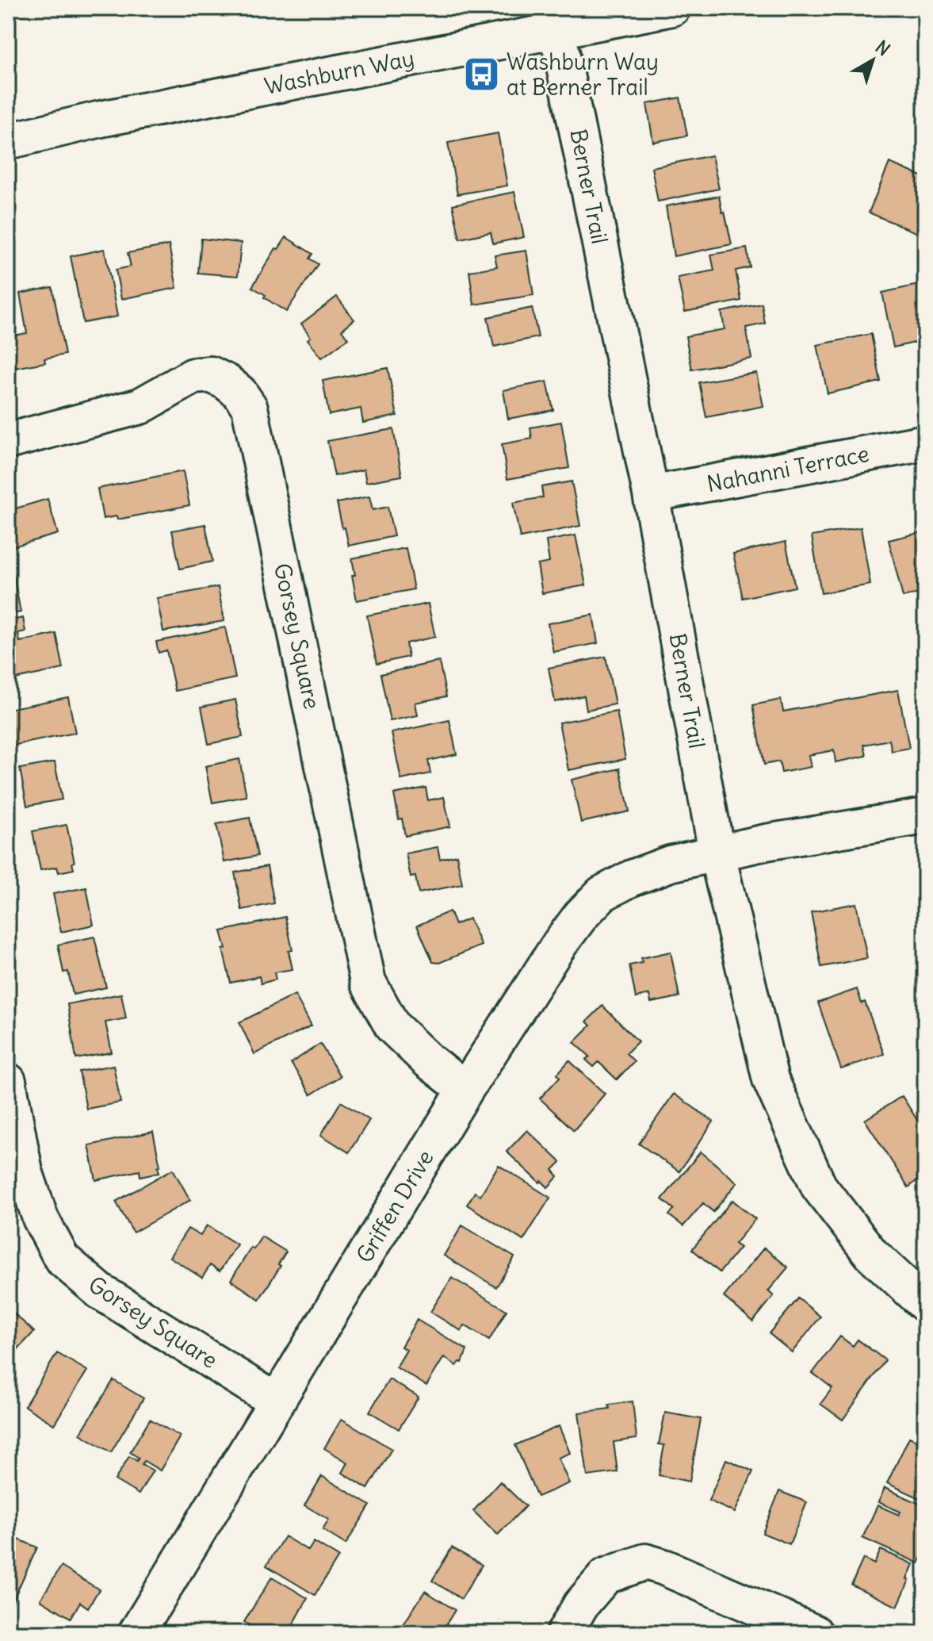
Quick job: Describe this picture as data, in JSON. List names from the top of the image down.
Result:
{
  "streets": {
    "street": [
      "Washburn Way",
      "Berner Trail",
      "Nahanni Terrace",
      "Gorsey Square",
      "Griffen Drive"
    ]
  },
  "crossings": [
    ["Washburn Way", "Berner Trail"],
    ["Berner Trail", "Nahanni Terrace"],
    ["Berner Trail", "Griffen Drive"],
    ["Gorsey Square", "Griffen Drive"]
  ],
  "places": {
    "bus stop": ["Washburn Way at Berner Trail"]
  },
  "north": "top right"
}
